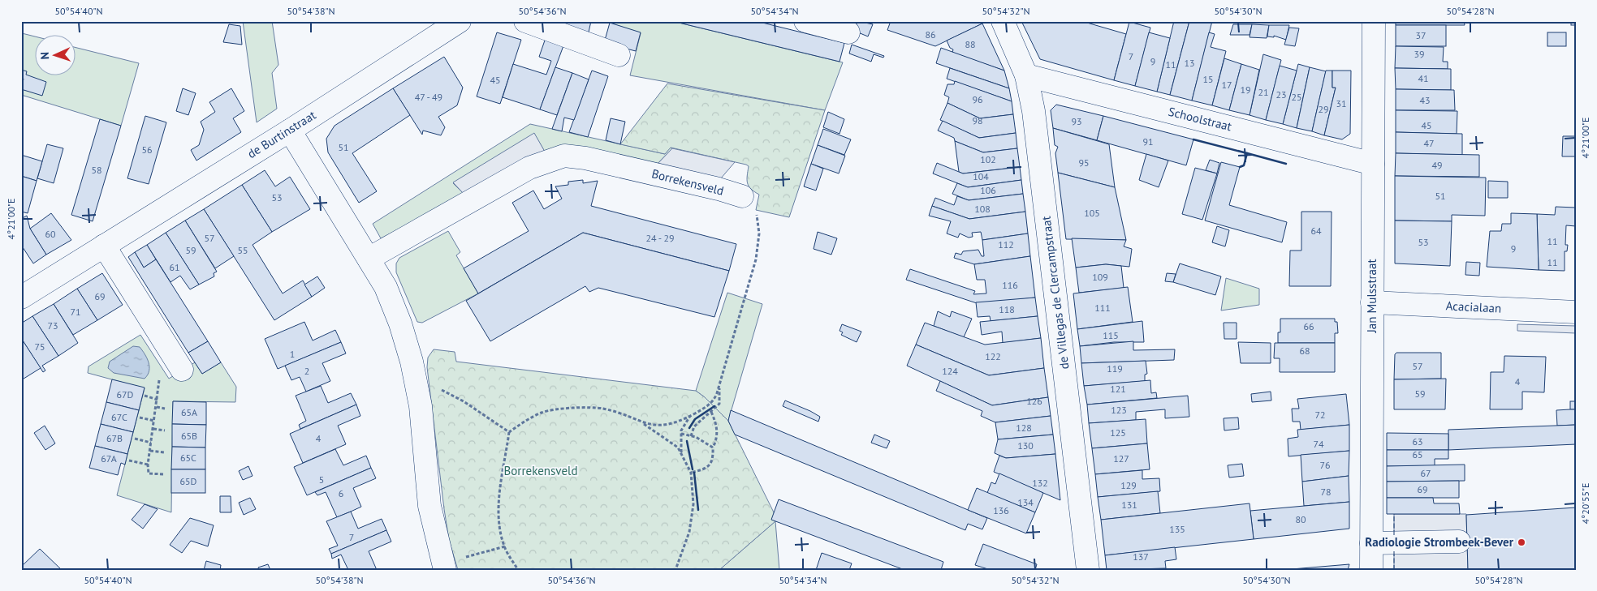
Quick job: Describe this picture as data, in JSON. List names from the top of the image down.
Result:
{
  "streets": {
    "street": [
      "Schoolstraat",
      "de Burtinstraat",
      "Borrekensveld",
      "de Villegas de Clercampstraat",
      "Jan Mulsstraat",
      "Acacialaan"
    ]
  },
  "crossings": [
    ["Schoolstraat", "de Villegas de Clercampstraat"],
    ["Schoolstraat", "Jan Mulsstraat"],
    ["Jan Mulsstraat", "Acacialaan"]
  ],
  "parks": ["Borrekensveld"],
  "places": ["Radiologie Strombeek-Bever"],
  "house_numbers": [
    "86",
    "37",
    "88",
    "39",
    "7",
    "9",
    "13",
    "11",
    "41",
    "15",
    "45",
    "17",
    "19",
    "21",
    "23",
    "47 - 49",
    "25",
    "96",
    "43",
    "31",
    "29",
    "98",
    "93",
    "45",
    "91",
    "47",
    "51",
    "56",
    "102",
    "95",
    "49",
    "58",
    "104",
    "106",
    "51",
    "53",
    "108",
    "105",
    "64",
    "60",
    "57",
    "24 - 29",
    "11",
    "53",
    "112",
    "9",
    "59",
    "55",
    "11",
    "61",
    "109",
    "116",
    "69",
    "111",
    "118",
    "71",
    "73",
    "66",
    "115",
    "75",
    "68",
    "1",
    "122",
    "57",
    "119",
    "2",
    "124",
    "4",
    "121",
    "59",
    "67D",
    "126",
    "123",
    "65A",
    "72",
    "67C",
    "128",
    "125",
    "65B",
    "67B",
    "4",
    "63",
    "74",
    "130",
    "65",
    "65C",
    "67A",
    "127",
    "76",
    "67",
    "5",
    "65D",
    "132",
    "129",
    "69",
    "78",
    "6",
    "134",
    "131",
    "136",
    "80",
    "135",
    "7",
    "137"
  ],
  "north": "left",
  "coordinates": [
    "50°54'40\"N",
    "50°54'38\"N",
    "50°54'36\"N",
    "50°54'34\"N",
    "50°54'32\"N",
    "50°54'30\"N",
    "50°54'28\"N",
    "4°21'00\"E",
    "4°20'55\"E"
  ]
}
